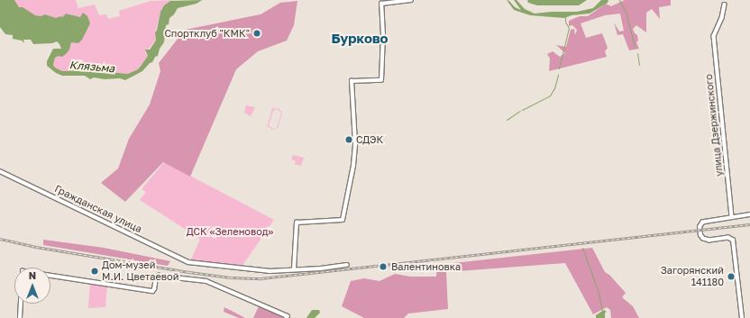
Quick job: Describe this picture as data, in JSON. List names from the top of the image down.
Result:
{
  "streets": {
    "street": ["улица Дзержинского", "Гражданская улица"]
  },
  "districts": ["Бурково"],
  "water": ["Клязьма"],
  "parks": ["ДСК «Зеленовод»"],
  "places": [
    "Спортклуб \"КМК\"",
    "СДЭК",
    "Валентиновка",
    "Дом-музей М.И. Цветаевой",
    "Загорянский 141180"
  ],
  "north": "top"
}
